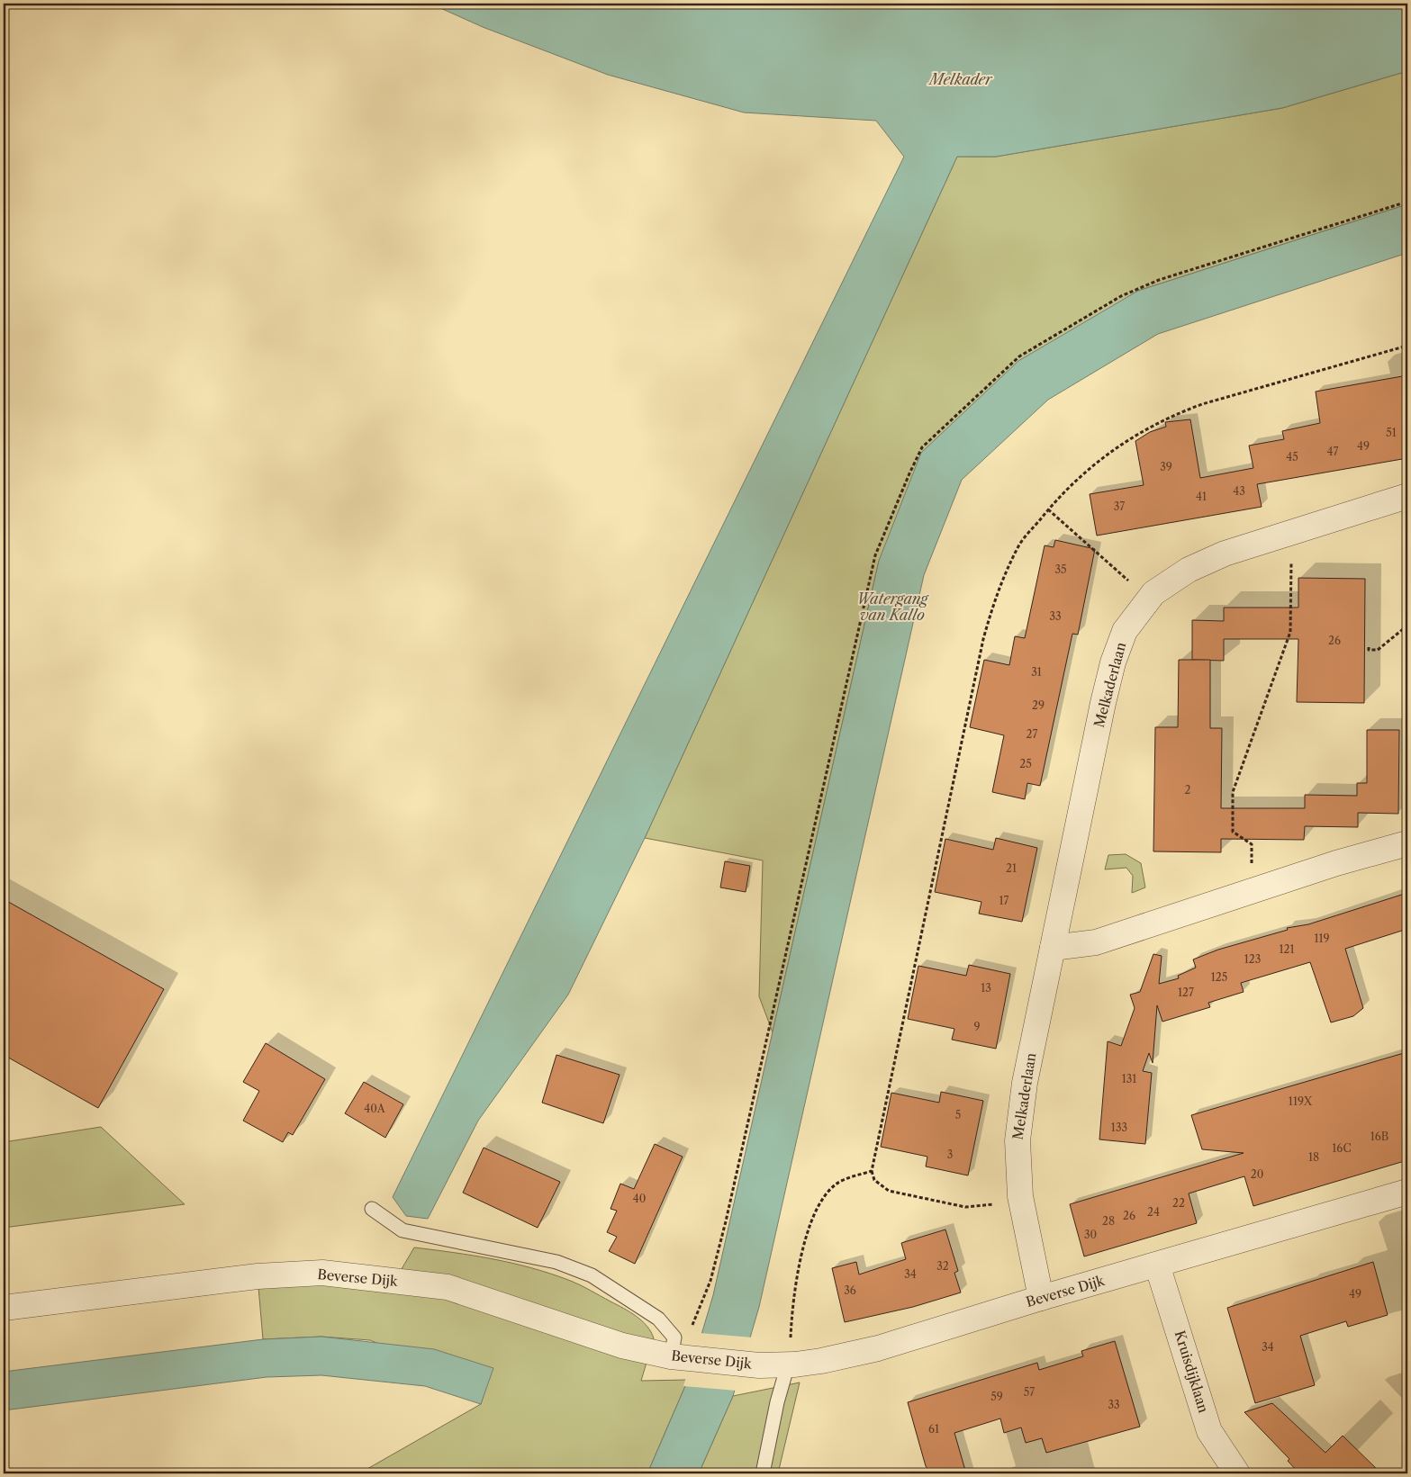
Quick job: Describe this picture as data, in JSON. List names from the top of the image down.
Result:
{
  "streets": {
    "street": ["Melkaderlaan", "Beverse Dijk", "Kruisdijklaan"]
  },
  "crossings": [
    ["Melkaderlaan", "Beverse Dijk"],
    ["Beverse Dijk", "Kruisdijklaan"]
  ],
  "water": ["Melkader", "Watergang van Kallo"],
  "house_numbers": [
    "51",
    "49",
    "47",
    "45",
    "39",
    "43",
    "41",
    "37",
    "35",
    "33",
    "26",
    "31",
    "29",
    "27",
    "25",
    "2",
    "21",
    "17",
    "119",
    "121",
    "123",
    "125",
    "13",
    "127",
    "9",
    "131",
    "119X",
    "40A",
    "5",
    "133",
    "16B",
    "16C",
    "3",
    "18",
    "20",
    "40",
    "22",
    "24",
    "26",
    "28",
    "30",
    "32",
    "34",
    "36",
    "49",
    "34",
    "57",
    "59",
    "33",
    "61"
  ]
}
